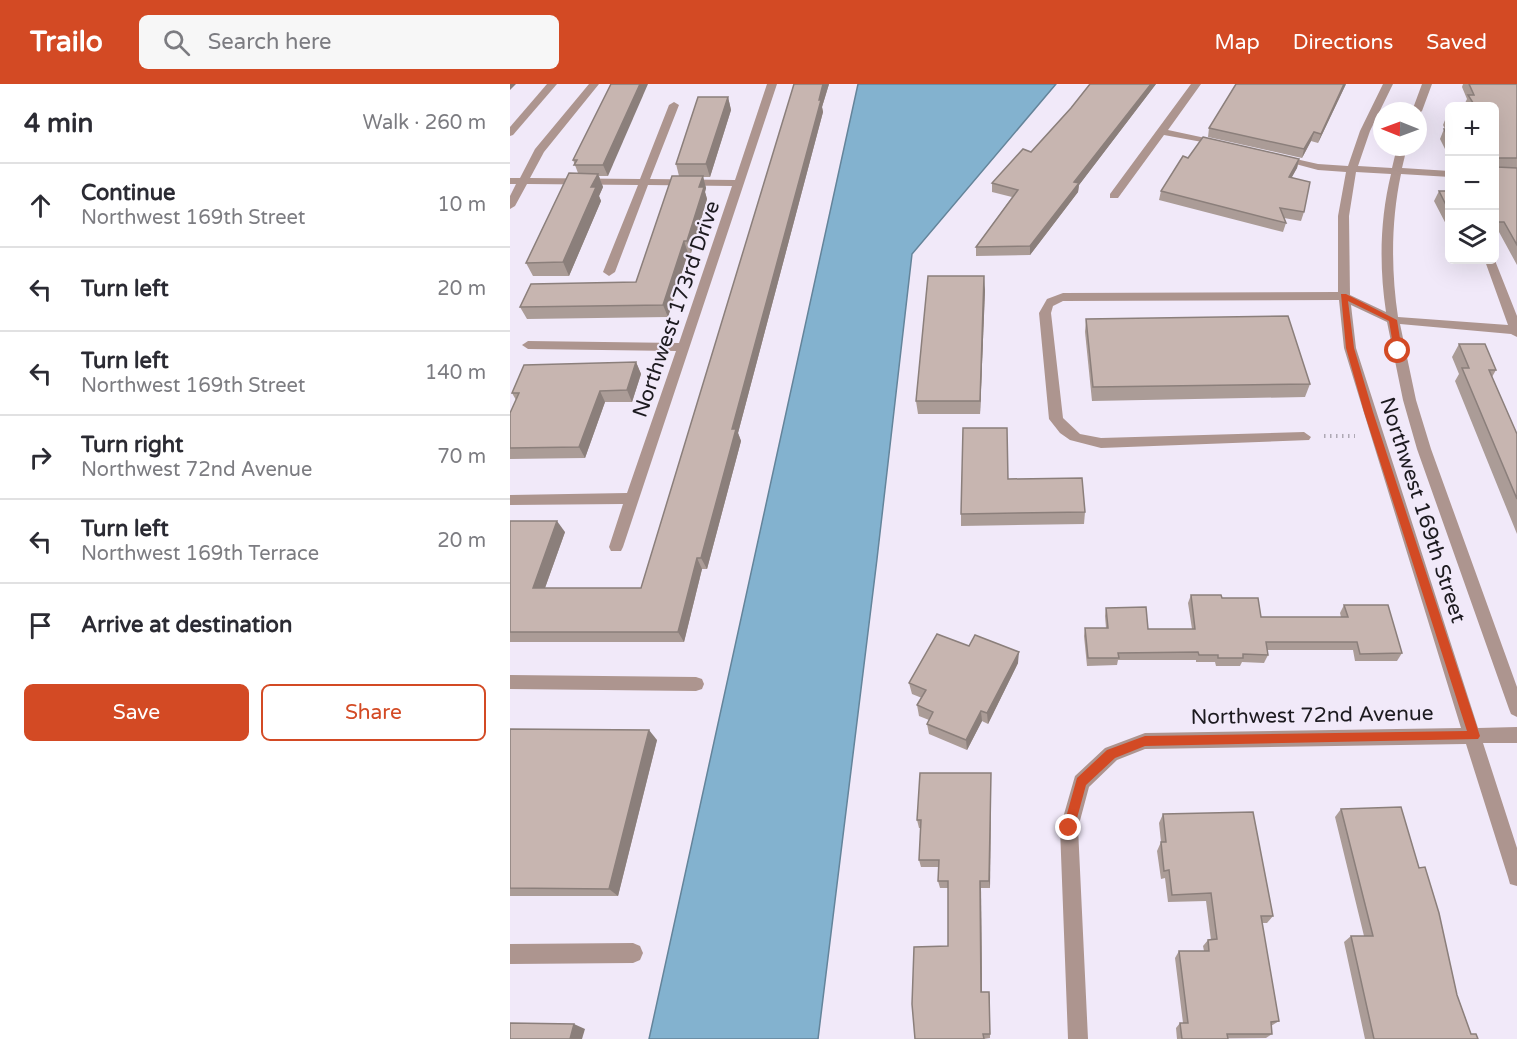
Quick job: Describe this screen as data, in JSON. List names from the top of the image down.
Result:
{
  "streets": {
    "street": ["Northwest 173rd Drive", "Northwest 169th Street", "Northwest 72nd Avenue"]
  },
  "crossings": [
    ["Northwest 169th Street", "Northwest 72nd Avenue"]
  ],
  "north": "left",
  "page": {
    "header": "Trailo",
    "search": "Search here",
    "nav": ["Map", "Directions", "Saved"],
    "heading": ["4 min", "Walk · 260 m"],
    "map_buttons": ["+", "−"],
    "list": [
      ["Continue", "Northwest 169th Street", "10 m"],
      ["Turn left", "20 m"],
      ["Turn left", "Northwest 169th Street", "140 m"],
      ["Turn right", "Northwest 72nd Avenue", "70 m"],
      ["Turn left", "Northwest 169th Terrace", "20 m"],
      "Arrive at destination"
    ],
    "buttons": ["Save", "Share"]
  }
}
